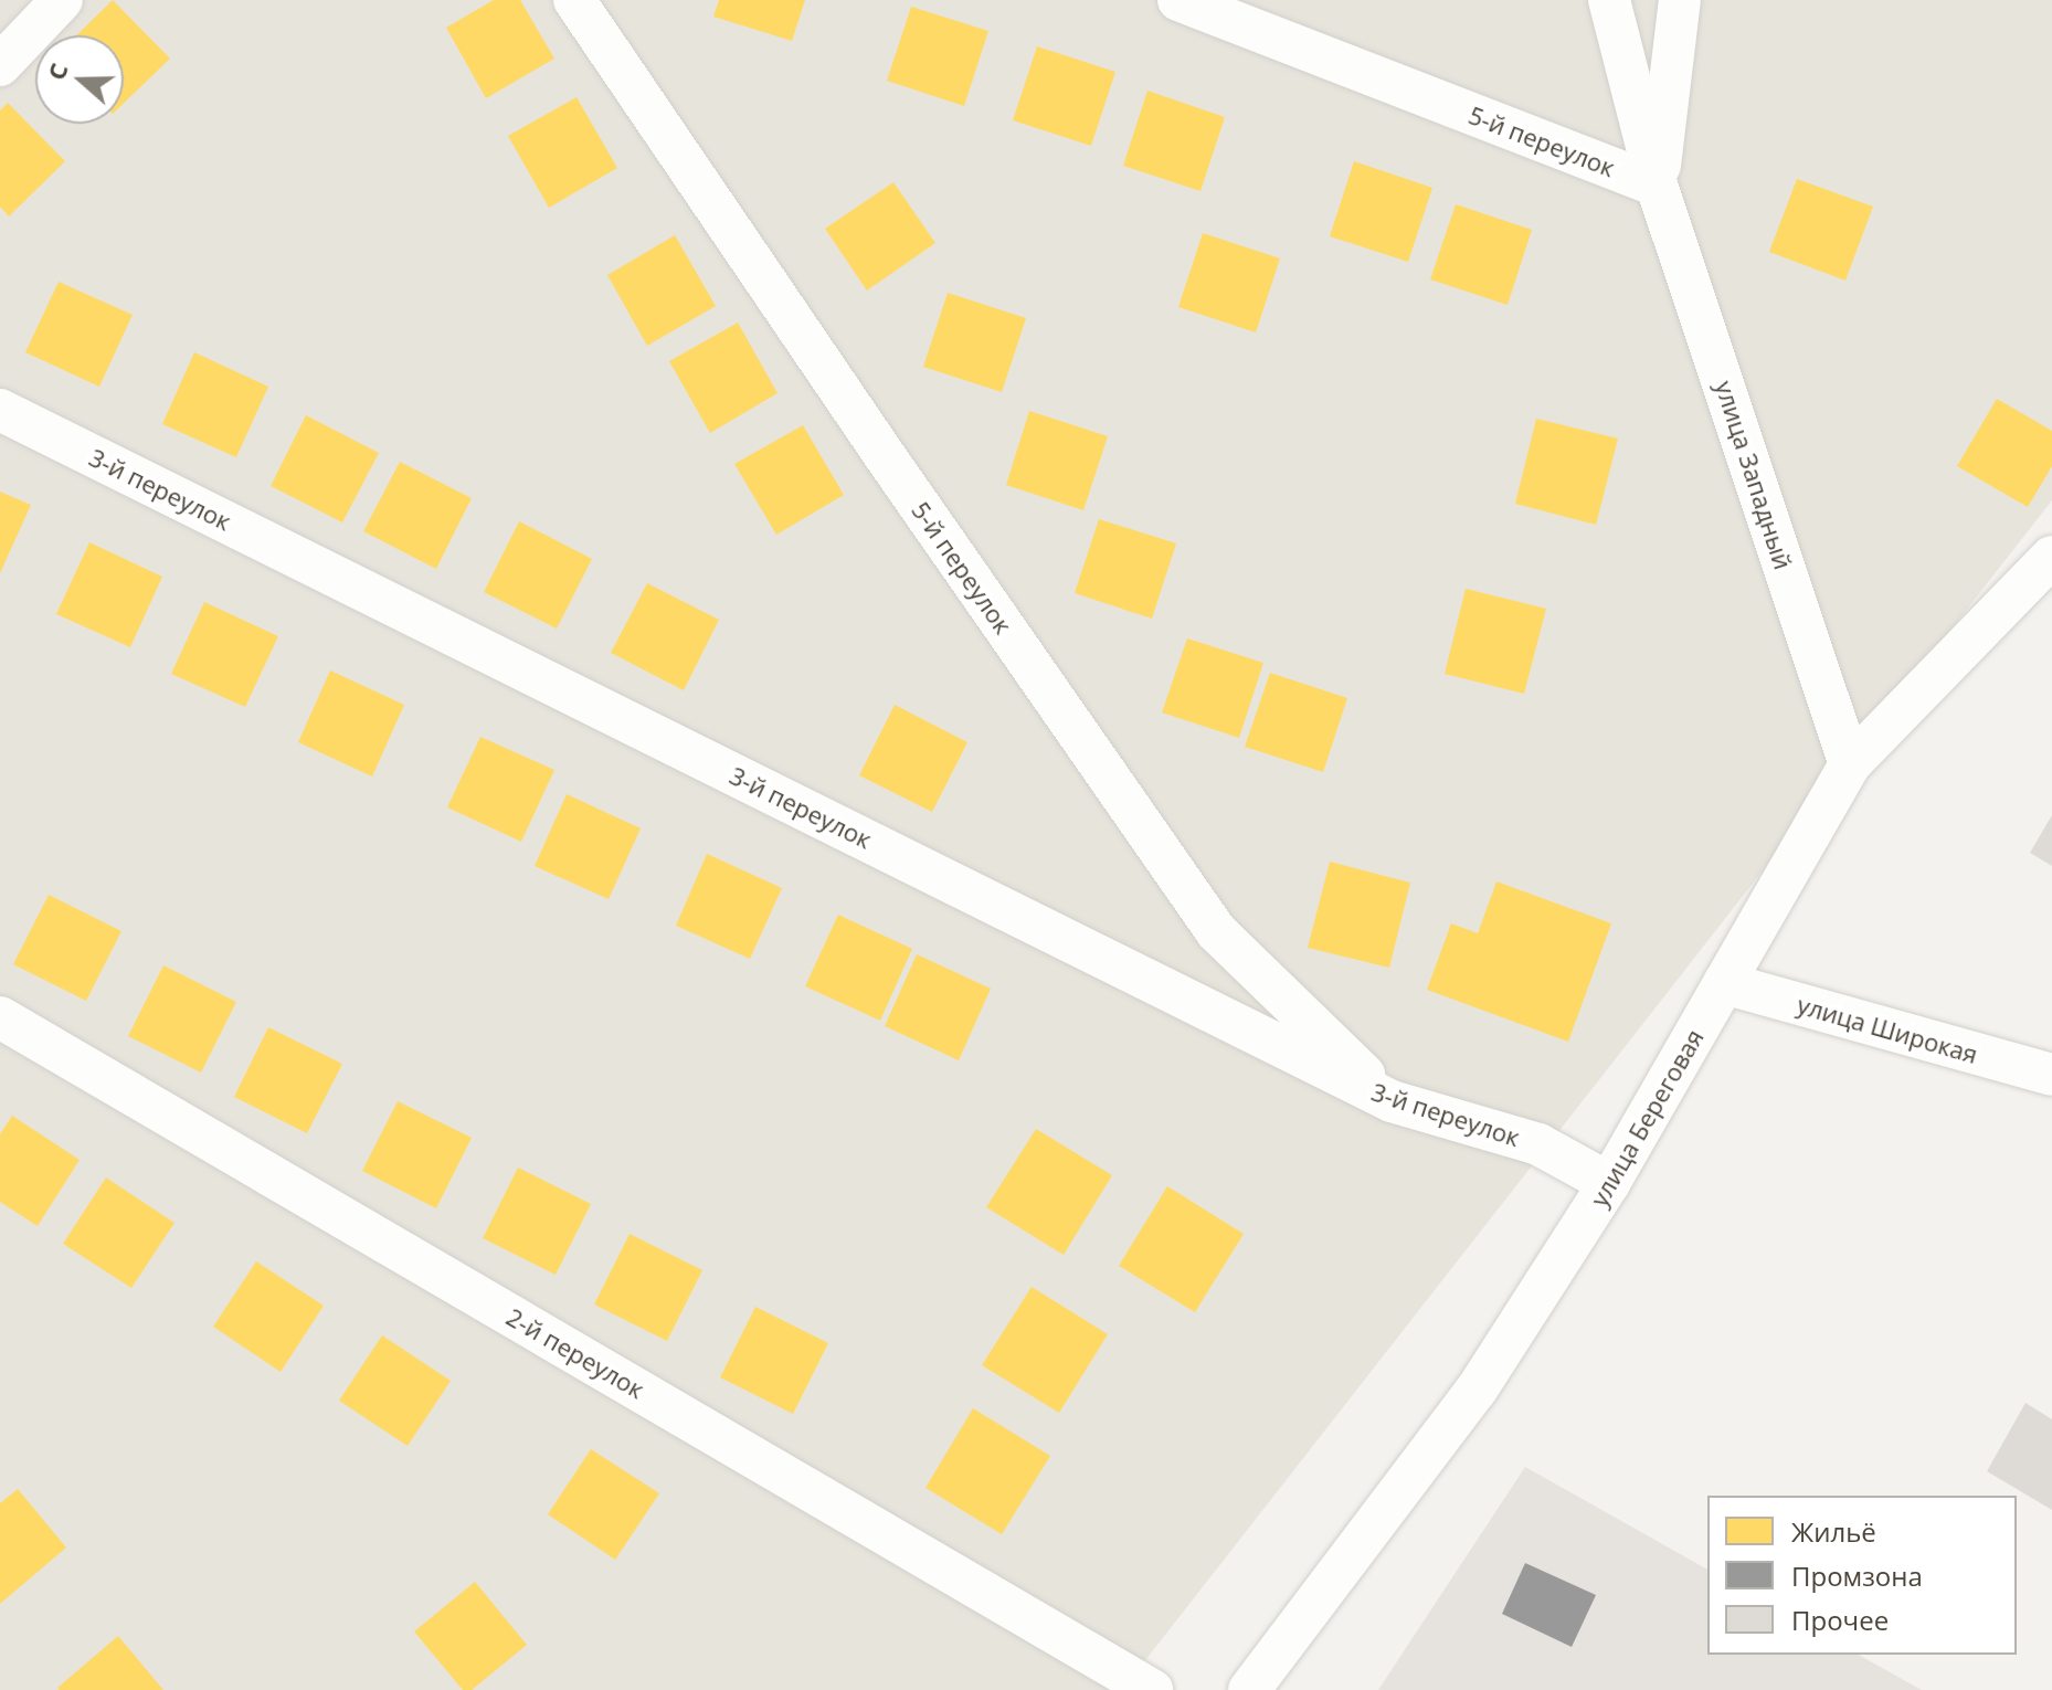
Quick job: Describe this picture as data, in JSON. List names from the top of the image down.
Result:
{
  "streets": {
    "street": [
      "5-й переулок",
      "улица Западный",
      "3-й переулок",
      "улица Широкая",
      "улица Береговая",
      "2-й переулок"
    ]
  },
  "crossings": [
    ["5-й переулок", "улица Западный"],
    ["5-й переулок", "3-й переулок"],
    ["улица Западный", "улица Береговая"],
    ["3-й переулок", "улица Береговая"],
    ["улица Широкая", "улица Береговая"]
  ],
  "legend": ["Жильё", "Промзона", "Прочее"],
  "north": "left"
}
